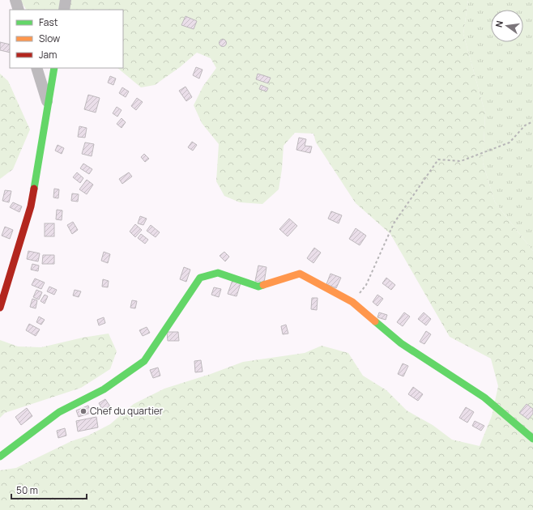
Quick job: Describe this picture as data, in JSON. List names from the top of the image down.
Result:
{
  "places": ["Chef du quartier"],
  "legend": ["Fast", "Slow", "Jam"],
  "scale_bar": "50 m",
  "north": "left"
}
